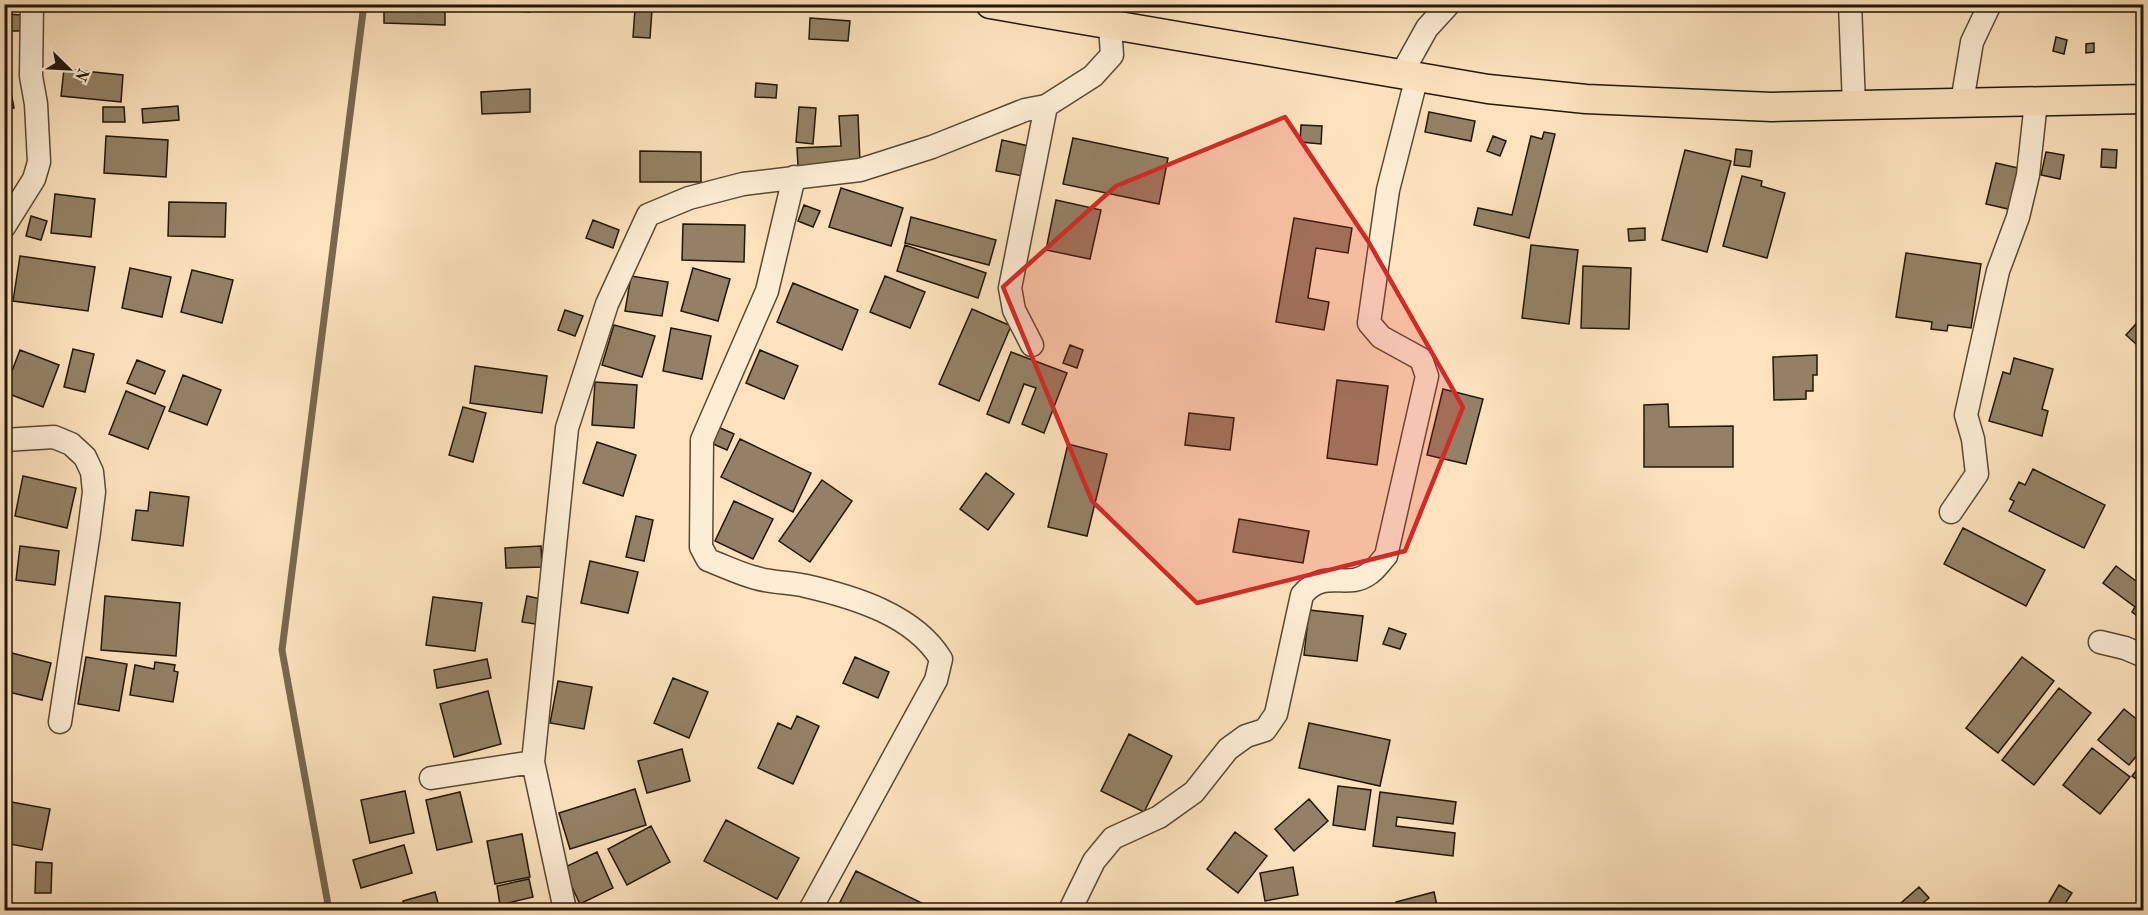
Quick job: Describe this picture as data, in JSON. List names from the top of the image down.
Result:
{
  "north": "bottom right"
}
